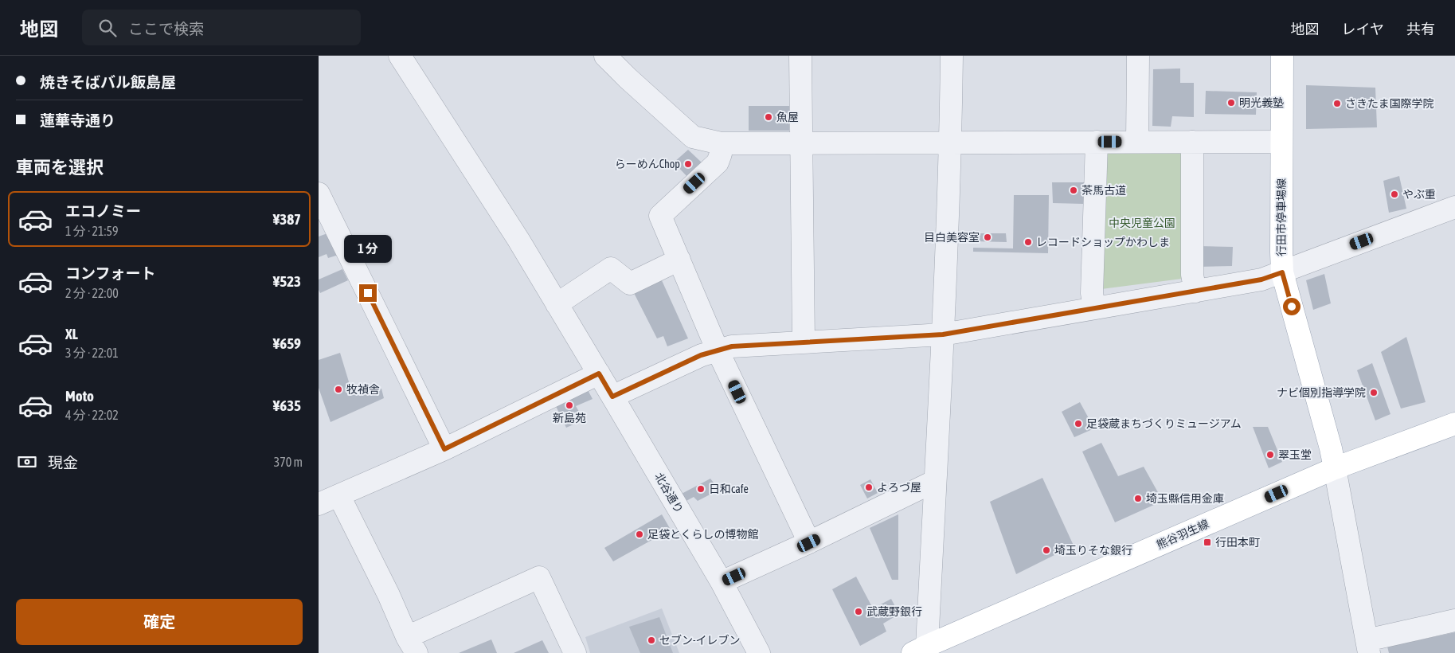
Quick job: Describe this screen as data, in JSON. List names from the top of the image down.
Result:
{
  "streets": {
    "main road": ["行田市停車場線", "熊谷羽生線"],
    "street": ["北谷通り"]
  },
  "crossings": [
    ["行田市停車場線", "熊谷羽生線"]
  ],
  "parks": ["中央児童公園"],
  "places": {
    "other": [
      "明光義塾",
      "さきたま国際学院",
      "魚屋",
      "らーめんChop",
      "茶馬古道",
      "やぶ重",
      "目白美容室",
      "レコードショップかわしま",
      "牧禎舎",
      "ナビ個別指導学院",
      "新島苑",
      "足袋蔵まちづくりミュージアム",
      "翠玉堂",
      "よろづ屋",
      "日和cafe",
      "埼玉縣信用金庫",
      "足袋とくらしの博物館",
      "埼玉りそな銀行",
      "武蔵野銀行",
      "セブン-イレブン"
    ],
    "transit": ["行田本町"]
  },
  "page": {
    "header": "地図",
    "search": "ここで検索",
    "nav": ["地図", "レイヤ", "共有"],
    "banner": ["焼きそばバル飯島屋", "蓮華寺通り"],
    "heading": "車両を選択",
    "list": [
      {
        "name": "エコノミー",
        "note": "1 分 · 21:59",
        "value": "¥387"
      },
      {
        "name": "コンフォート",
        "note": "2 分 · 22:00",
        "value": "¥523"
      },
      {
        "name": "XL",
        "note": "3 分 · 22:01",
        "value": "¥659"
      },
      {
        "name": "Moto",
        "note": "4 分 · 22:02",
        "value": "¥635"
      }
    ],
    "bubble": "1 分",
    "pay": ["現金", "370 m"],
    "buttons": "確定"
  }
}
